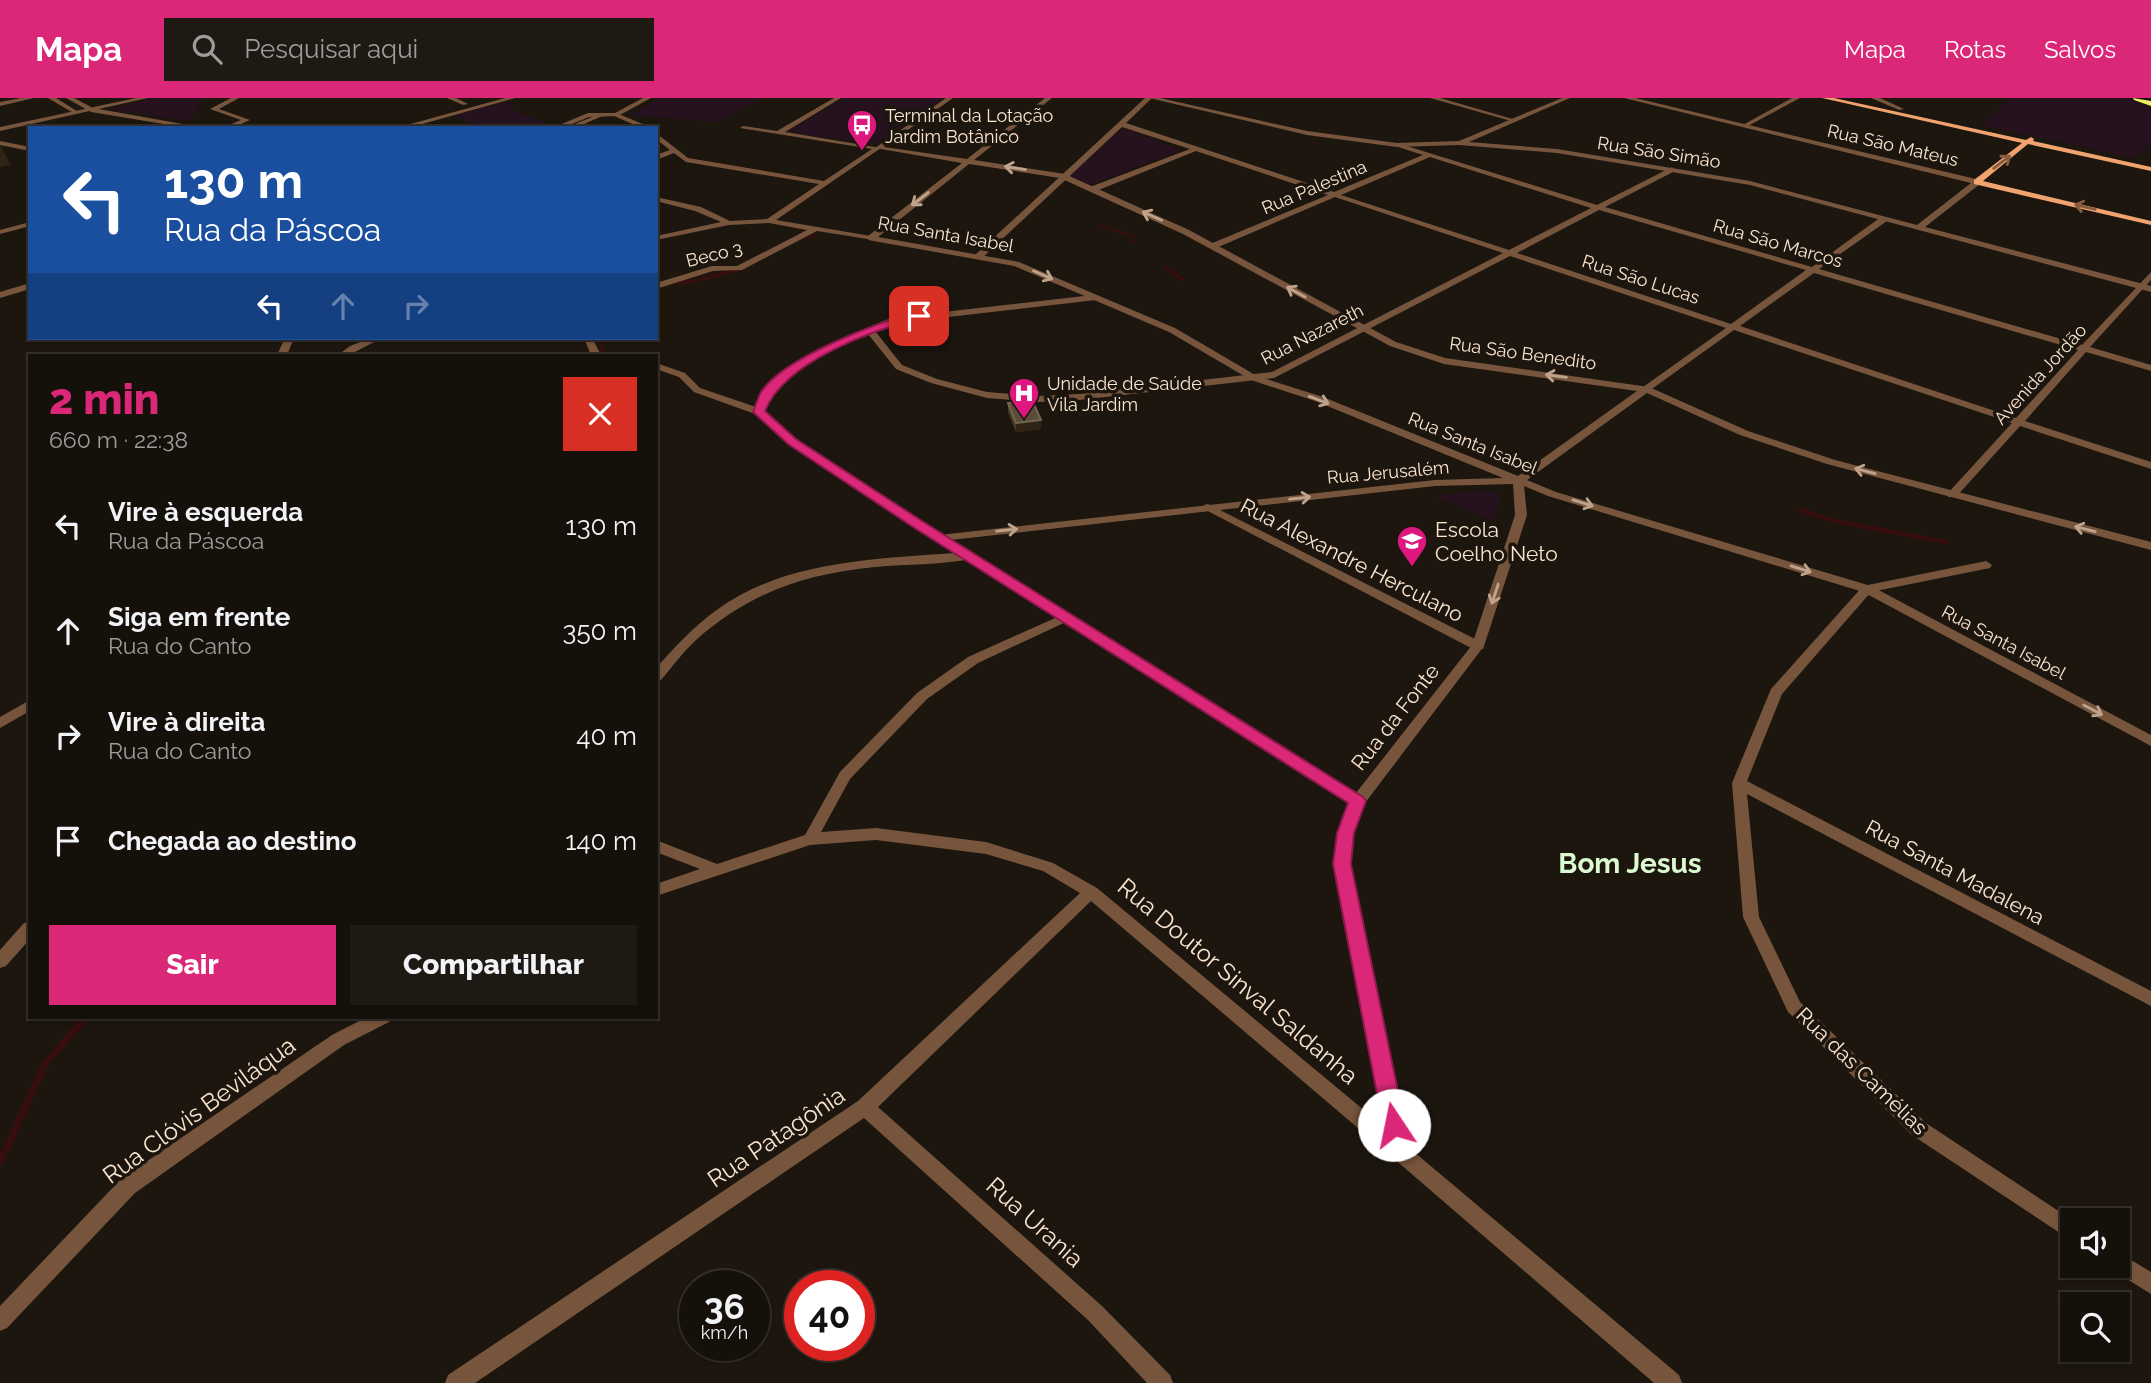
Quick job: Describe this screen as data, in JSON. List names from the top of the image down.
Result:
{
  "streets": {
    "main road": ["Rua São Mateus"],
    "street": [
      "Rua São Simão",
      "Rua Palestina",
      "Rua Santa Isabel",
      "Rua São Marcos",
      "Beco 3",
      "Rua São Lucas",
      "Rua Nazareth",
      "Rua São Benedito",
      "Avenida Jordão",
      "Rua Jerusalém",
      "Rua Alexandre Herculano",
      "Rua da Fonte",
      "Rua Santa Madalena",
      "Rua Doutor Sinval Saldanha",
      "Rua das Camélias",
      "Rua Clóvis Beviláqua",
      "Rua Patagônia",
      "Rua Urania"
    ]
  },
  "crossings": [
    ["Rua São Simão", "Rua São Marcos"],
    ["Rua São Simão", "Rua Nazareth"],
    ["Rua São Simão", "Avenida Jordão"],
    ["Rua Palestina", "Rua São Marcos"],
    ["Rua Palestina", "Rua São Lucas"],
    ["Rua Palestina", "Rua São Benedito"],
    ["Rua Santa Isabel", "Beco 3"],
    ["Rua Santa Isabel", "Rua Nazareth"],
    ["Rua Santa Isabel", "Rua Jerusalém"],
    ["Rua Santa Isabel", "Rua da Fonte"],
    ["Rua Santa Isabel", "Rua das Camélias"],
    ["Rua São Marcos", "Rua Nazareth"],
    ["Rua São Marcos", "Avenida Jordão"],
    ["Rua São Lucas", "Rua Nazareth"],
    ["Rua São Lucas", "Avenida Jordão"],
    ["Rua Nazareth", "Rua São Benedito"],
    ["Rua São Benedito", "Avenida Jordão"],
    ["Rua Jerusalém", "Rua Alexandre Herculano"],
    ["Rua Jerusalém", "Rua da Fonte"],
    ["Rua Alexandre Herculano", "Rua da Fonte"],
    ["Rua da Fonte", "Rua Doutor Sinval Saldanha"],
    ["Rua Santa Madalena", "Rua das Camélias"],
    ["Rua Doutor Sinval Saldanha", "Rua Patagônia"],
    ["Rua Patagônia", "Rua Urania"]
  ],
  "one_way": ["Rua Santa Isabel", "Rua São Benedito", "Rua Jerusalém"],
  "districts": ["Bom Jesus"],
  "places": {
    "bus stop": ["Terminal da Lotação Jardim Botânico"],
    "hospital": ["Unidade de Saúde Vila Jardim"],
    "school or university": ["Escola Coelho Neto"]
  },
  "page": {
    "header": "Mapa",
    "search": "Pesquisar aqui",
    "nav": ["Mapa", "Rotas", "Salvos"],
    "turn": ["130 m", "Rua da Páscoa"],
    "heading": ["2 min", "660 m · 22:38"],
    "list": [
      {
        "name": "Vire à esquerda",
        "note": "Rua da Páscoa",
        "value": "130 m"
      },
      {
        "name": "Siga em frente",
        "note": "Rua do Canto",
        "value": "350 m"
      },
      {
        "name": "Vire à direita",
        "note": "Rua do Canto",
        "value": "40 m"
      },
      {
        "name": "Chegada ao destino",
        "value": "140 m"
      }
    ],
    "buttons": ["Sair", "Compartilhar"],
    "speed": "36 km/h",
    "limit": "40"
  }
}
